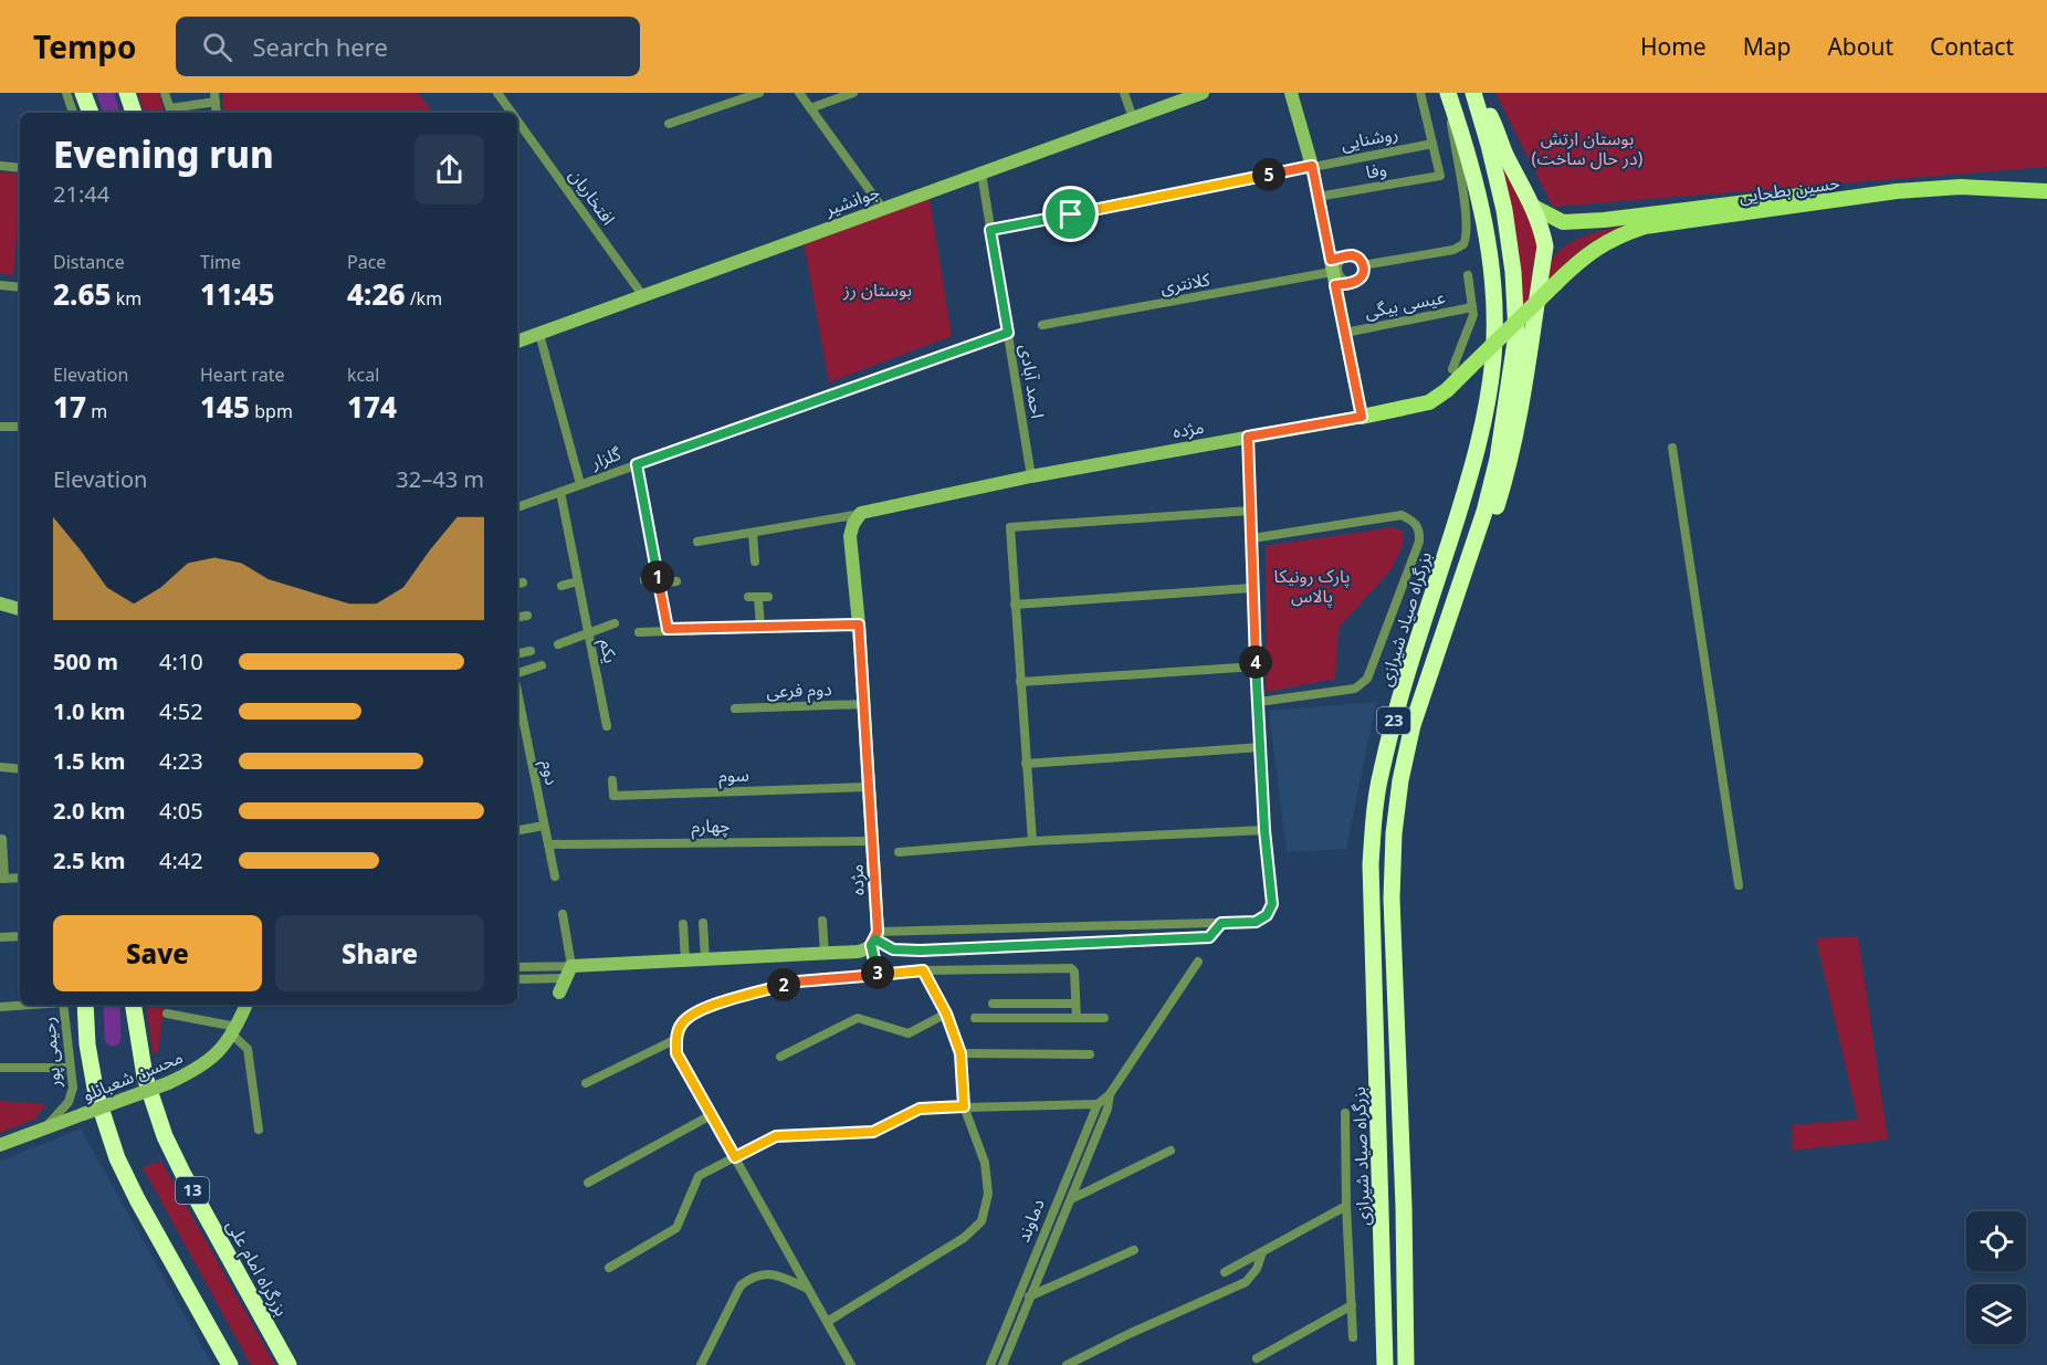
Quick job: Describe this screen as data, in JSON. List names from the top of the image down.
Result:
{
  "streets": {
    "highway": [
      "بزرگراه صیاد شیرازی",
      "23",
      "13",
      "بزرگراه امام علی"
    ],
    "main road": [
      "حسین بطحایی",
      "جوانشیر",
      "مژده",
      "محسن شعبانلو"
    ],
    "street": [
      "روشنایی",
      "وفا",
      "افتخاریان",
      "کلانتری",
      "عیسی بیگی",
      "احمد آبادی",
      "گلزار",
      "یکم",
      "دوم فرعی",
      "دوم",
      "سوم",
      "چهارم",
      "رحیمی پور",
      "دماوند"
    ]
  },
  "crossings": [
    ["روشنایی", "وفا"],
    ["روشنایی", "احمد آبادی"],
    ["حسین بطحایی", "مژده"],
    ["افتخاریان", "جوانشیر"],
    ["جوانشیر", "احمد آبادی"],
    ["احمد آبادی", "مژده"],
    ["احمد آبادی", "گلزار"],
    ["مژده", "دوم فرعی"],
    ["مژده", "سوم"],
    ["مژده", "چهارم"],
    ["گلزار", "یکم"],
    ["دوم", "چهارم"],
    ["رحیمی پور", "محسن شعبانلو"]
  ],
  "parks": ["بوستان ارتش (در حال ساخت)", "بوستان رز", "پارک رونیکا پالاس"],
  "page": {
    "header": "Tempo",
    "search": "Search here",
    "nav": [
      "Home",
      "Map",
      "About",
      "Contact"
    ],
    "heading": ["Evening run", "21:44"],
    "pins": [
      "5",
      "1",
      "4",
      "3",
      "2"
    ],
    "stats": [
      ["Distance", "2.65 km"],
      ["Time", "11:45"],
      ["Pace", "4:26 /km"],
      ["Elevation", "17 m"],
      ["Heart rate", "145 bpm"],
      ["kcal", "174"]
    ],
    "chart": ["Elevation", "32–43 m"],
    "list": [
      {
        "name": "500 m",
        "note": "4:10"
      },
      {
        "name": "1.0 km",
        "note": "4:52"
      },
      {
        "name": "1.5 km",
        "note": "4:23"
      },
      {
        "name": "2.0 km",
        "note": "4:05"
      },
      {
        "name": "2.5 km",
        "note": "4:42"
      }
    ],
    "buttons": ["Save", "Share"]
  }
}
